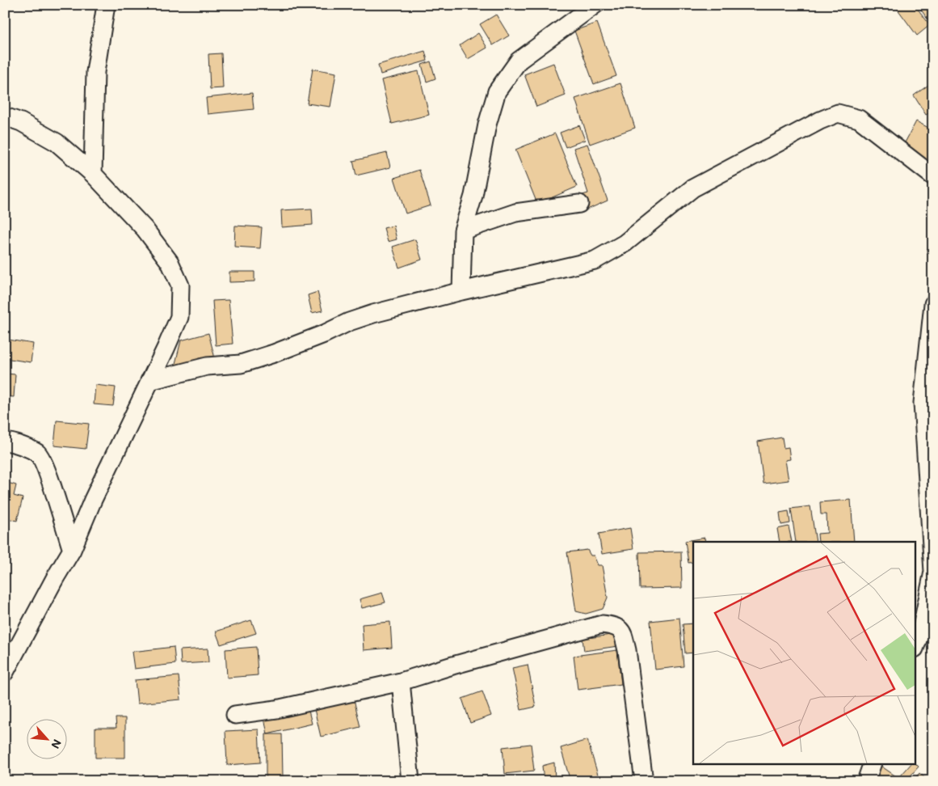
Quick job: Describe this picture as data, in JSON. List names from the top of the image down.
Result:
{
  "north": "bottom right"
}
